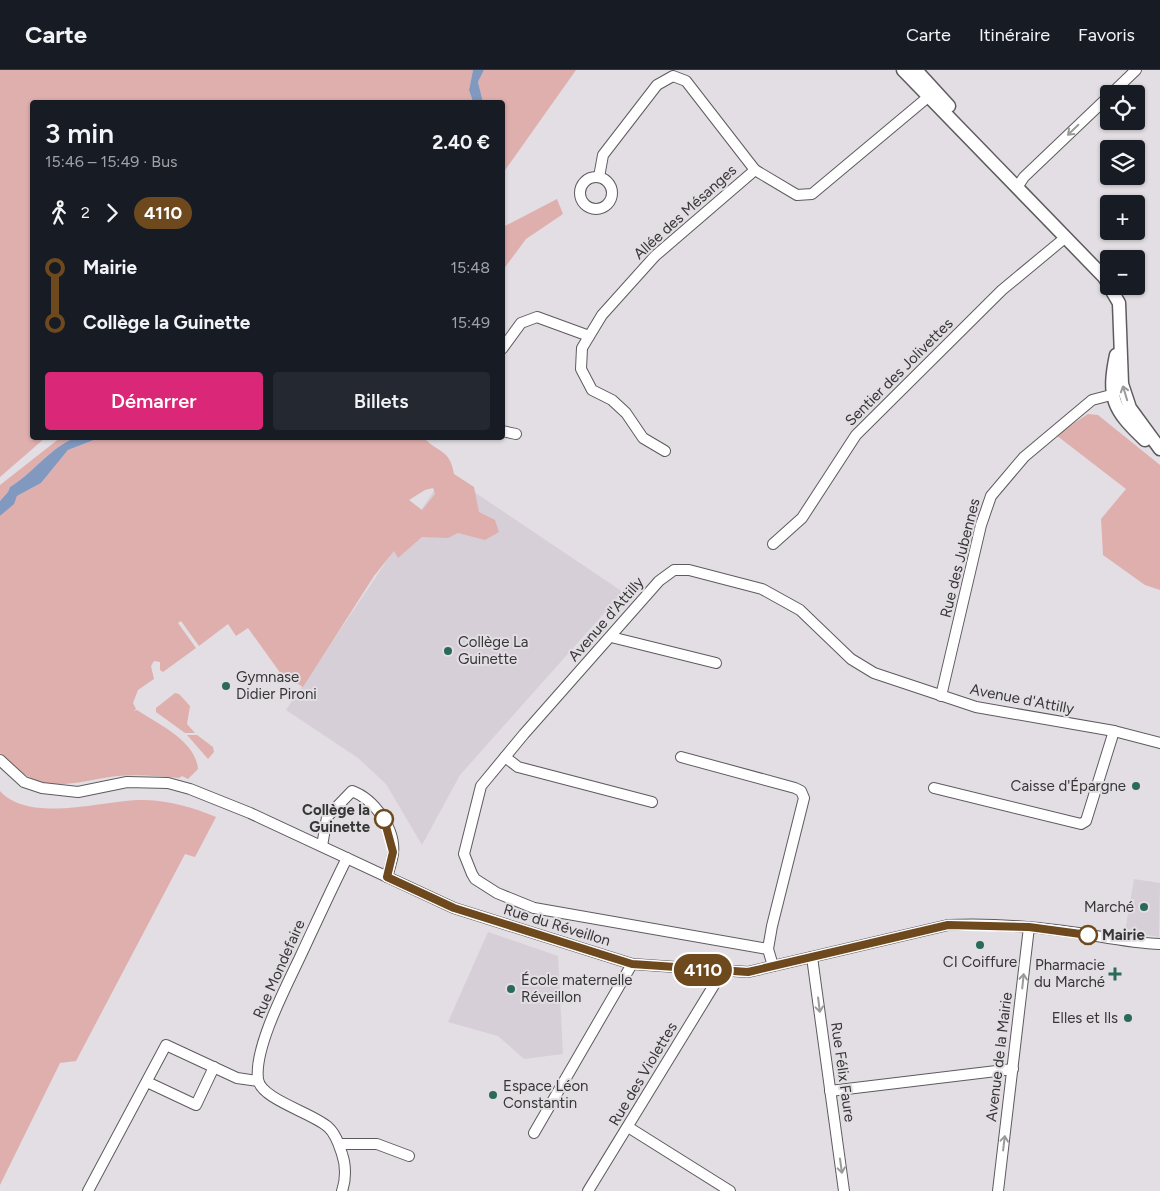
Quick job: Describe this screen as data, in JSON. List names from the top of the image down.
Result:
{
  "streets": {
    "street": [
      "Allée des Mésanges",
      "Sentier des Jolivettes",
      "Rue des Jubennes",
      "Avenue d'Attilly",
      "Rue du Réveillon",
      "Rue Mondefaire",
      "Avenue de la Mairie",
      "Rue Félix Faure",
      "Rue des Violettes"
    ]
  },
  "crossings": [
    ["Rue des Jubennes", "Avenue d'Attilly"],
    ["Rue du Réveillon", "Rue Mondefaire"],
    ["Rue du Réveillon", "Avenue de la Mairie"],
    ["Rue du Réveillon", "Rue Félix Faure"],
    ["Rue du Réveillon", "Rue des Violettes"]
  ],
  "one_way": ["Avenue de la Mairie", "Rue Félix Faure"],
  "places": {
    "other": [
      "Collège La Guinette",
      "Gymnase Didier Pironi",
      "Caisse d'Épargne",
      "Collège la Guinette",
      "Marché",
      "Mairie",
      "CI Coiffure",
      "École maternelle Réveillon",
      "Elles et Ils",
      "Espace Léon Constantin"
    ],
    "health": ["Pharmacie du Marché"]
  },
  "lines": ["bus line 4110"],
  "page": {
    "header": "Carte",
    "nav": ["Carte", "Itinéraire", "Favoris"],
    "on_map": "4110",
    "map_buttons": ["+", "−"],
    "heading": ["3 min", "15:46 – 15:49 · Bus", "2.40 €"],
    "legs": ["2", "4110"],
    "list": [
      {
        "name": "Mairie",
        "value": "15:48"
      },
      {
        "name": "Collège la Guinette",
        "value": "15:49"
      }
    ],
    "buttons": ["Démarrer", "Billets"]
  }
}
